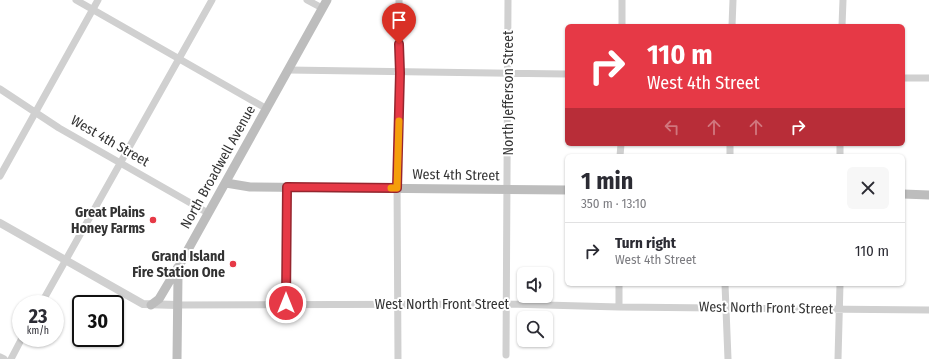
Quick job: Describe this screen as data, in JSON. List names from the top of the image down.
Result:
{
  "streets": {
    "main road": ["West 4th Street", "North Broadwell Avenue"],
    "street": ["North Jefferson Street", "West North Front Street"]
  },
  "crossings": [
    ["North Jefferson Street", "West 4th Street"],
    ["North Jefferson Street", "West North Front Street"],
    ["West 4th Street", "North Broadwell Avenue"],
    ["North Broadwell Avenue", "West North Front Street"]
  ],
  "places": ["Great Plains Honey Farms", "Grand Island Fire Station One"],
  "page": {
    "turn": ["110 m", "West 4th Street"],
    "heading": ["1 min", "350 m · 13:10"],
    "list": [
      {
        "name": "Turn right",
        "note": "West 4th Street",
        "value": "110 m"
      }
    ],
    "speed": "23 km/h",
    "limit": "30"
  }
}
